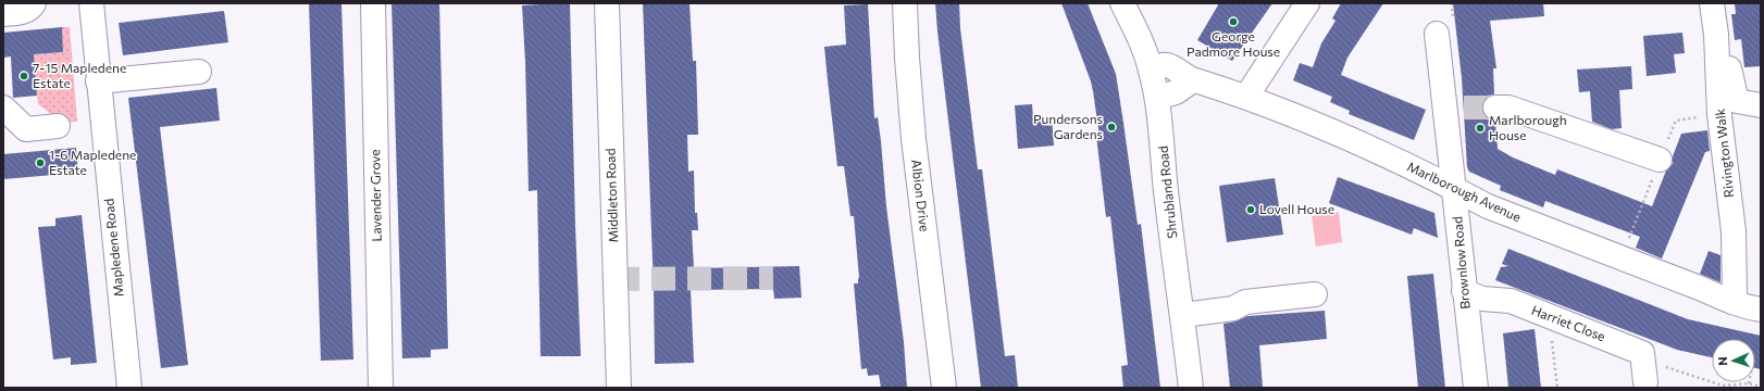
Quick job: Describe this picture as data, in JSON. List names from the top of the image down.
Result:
{
  "streets": {
    "street": [
      "Rivington Walk",
      "Shrubland Road",
      "Marlborough Avenue",
      "Lavender Grove",
      "Middleton Road",
      "Albion Drive",
      "Mapledene Road",
      "Brownlow Road",
      "Harriet Close"
    ]
  },
  "crossings": [
    ["Rivington Walk", "Marlborough Avenue"],
    ["Shrubland Road", "Marlborough Avenue"],
    ["Marlborough Avenue", "Brownlow Road"],
    ["Brownlow Road", "Harriet Close"]
  ],
  "places": [
    "George Padmore House",
    "7-15 Mapledene Estate",
    "Pundersons Gardens",
    "Marlborough House",
    "1-6 Mapledene Estate",
    "Lovell House"
  ],
  "north": "left"
}
